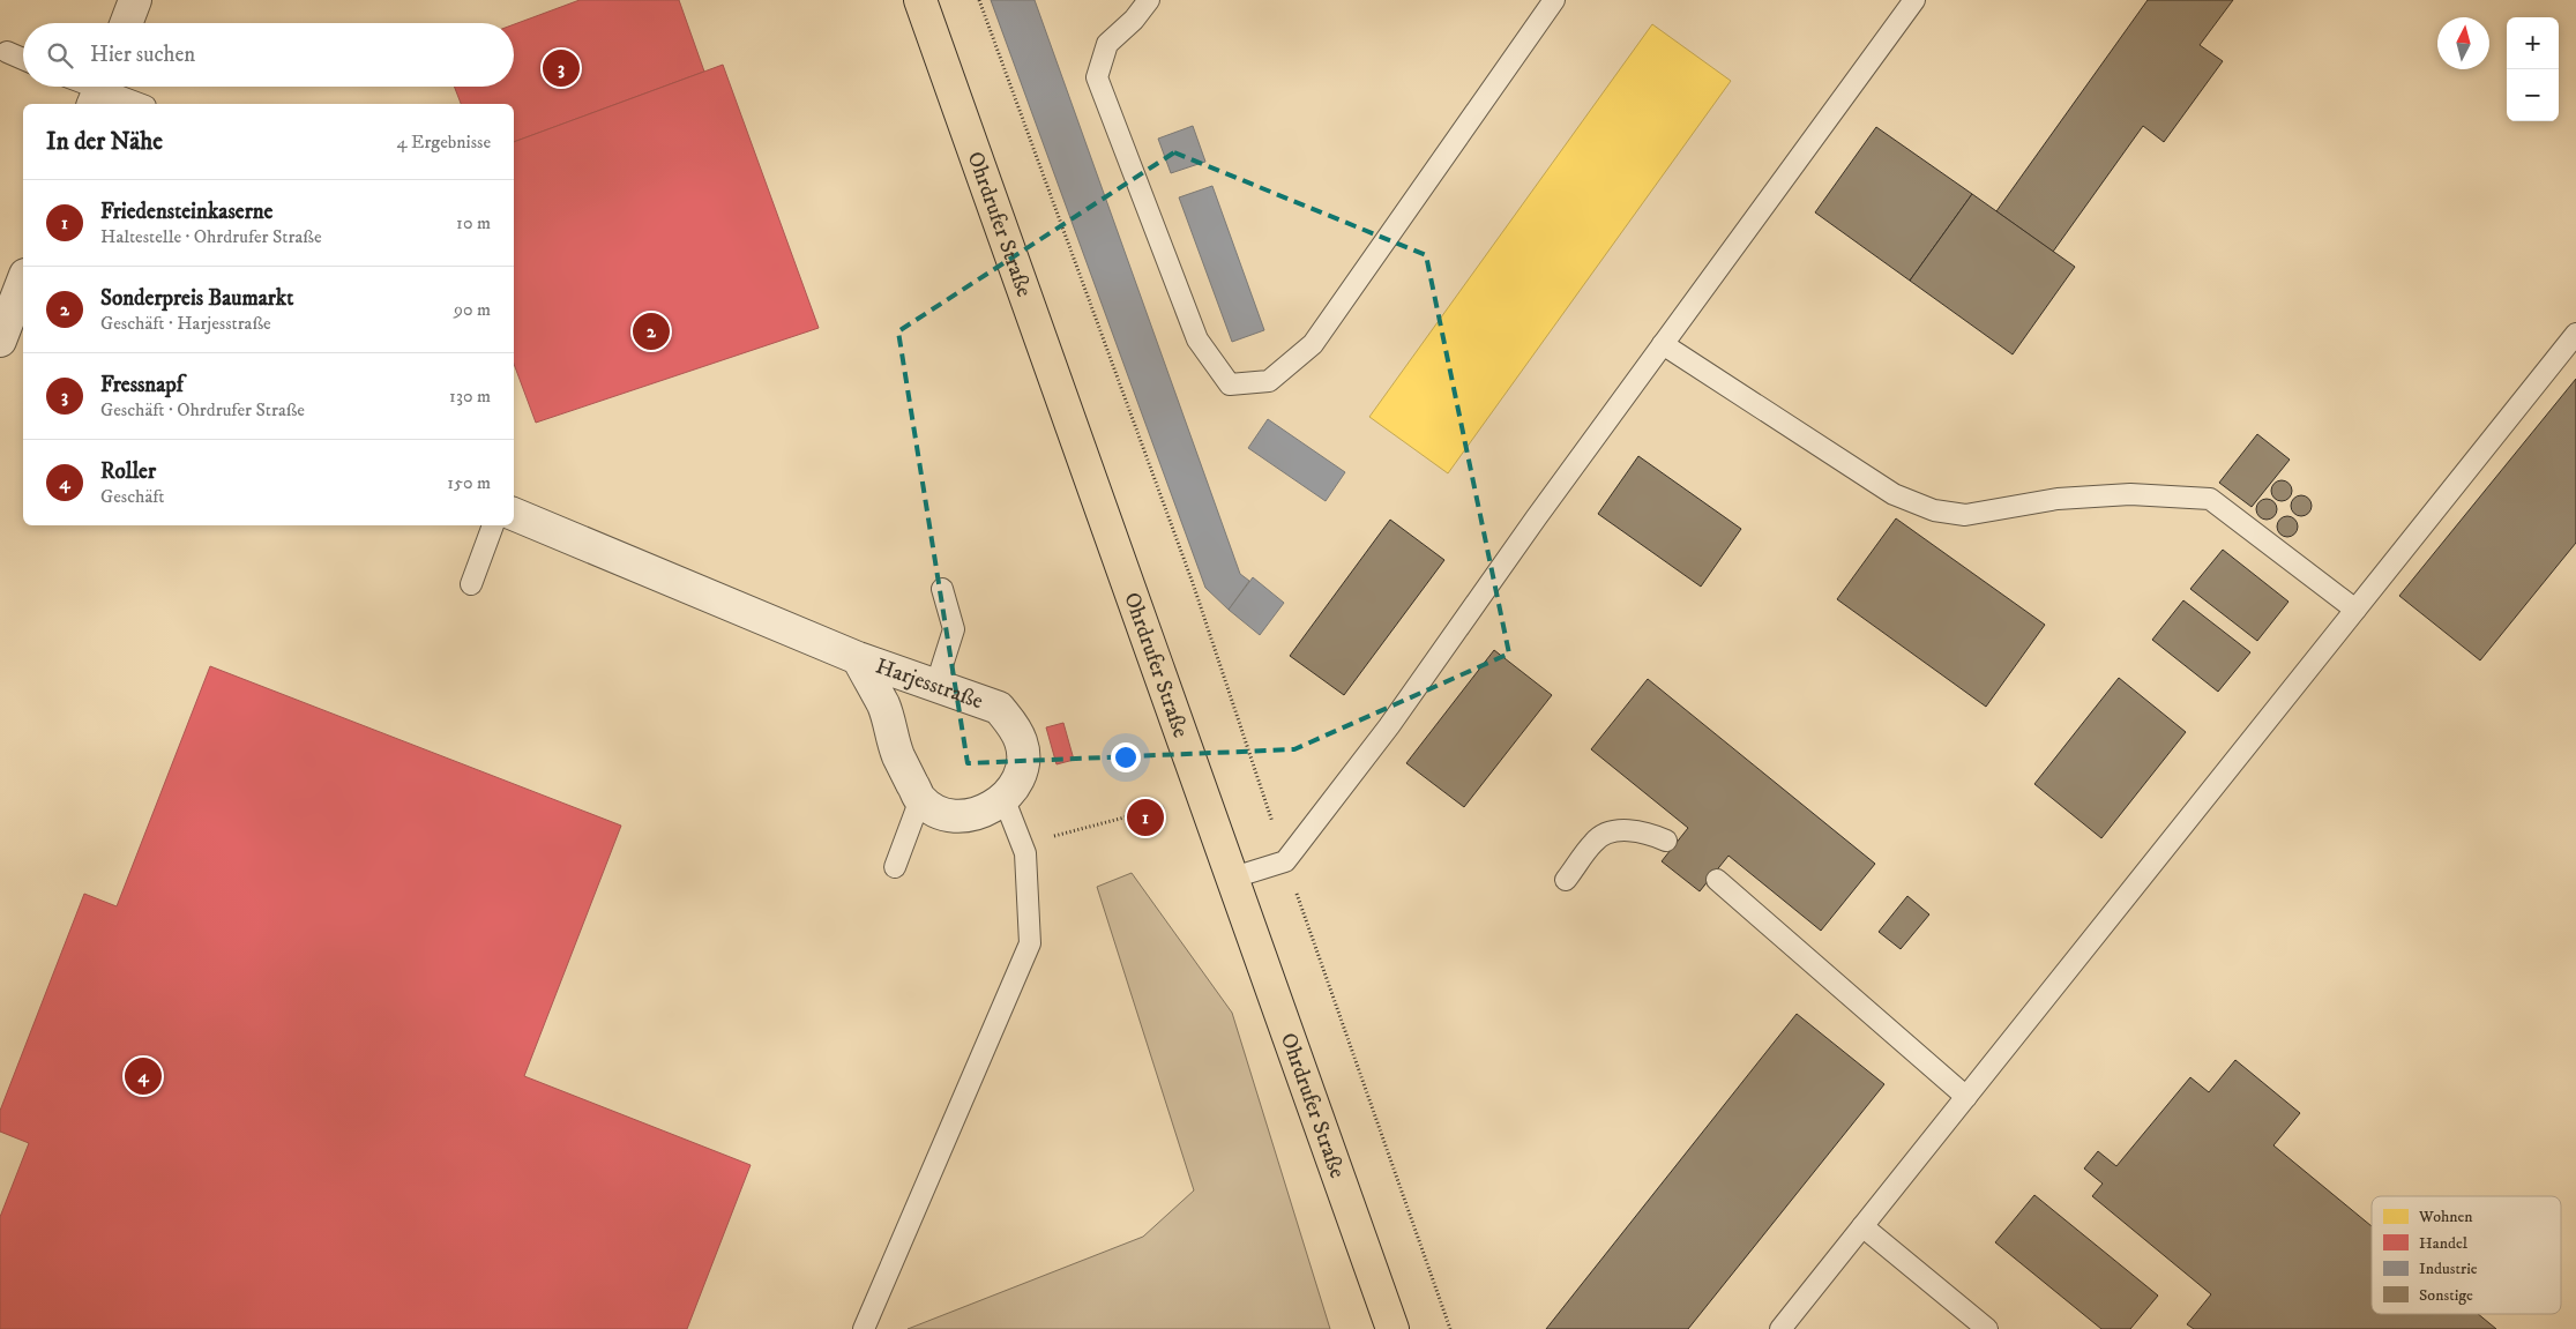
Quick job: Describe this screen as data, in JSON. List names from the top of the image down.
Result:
{
  "streets": {
    "main road": ["Ohrdrufer Straße"],
    "street": ["Harjesstraße"]
  },
  "legend": [
    "Wohnen",
    "Handel",
    "Industrie",
    "Sonstige"
  ],
  "north": "top",
  "page": {
    "map_buttons": ["+", "−"],
    "search": "Hier suchen",
    "pins": [
      "3",
      "2",
      "1",
      "4"
    ],
    "heading": ["In der Nähe", "4 Ergebnisse"],
    "list": [
      {
        "mark": "1",
        "name": "Friedensteinkaserne",
        "note": "Haltestelle · Ohrdrufer Straße",
        "value": "10 m"
      },
      {
        "mark": "2",
        "name": "Sonderpreis Baumarkt",
        "note": "Geschäft · Harjesstraße",
        "value": "90 m"
      },
      {
        "mark": "3",
        "name": "Fressnapf",
        "note": "Geschäft · Ohrdrufer Straße",
        "value": "130 m"
      },
      {
        "mark": "4",
        "name": "Roller",
        "note": "Geschäft",
        "value": "150 m"
      }
    ]
  }
}
